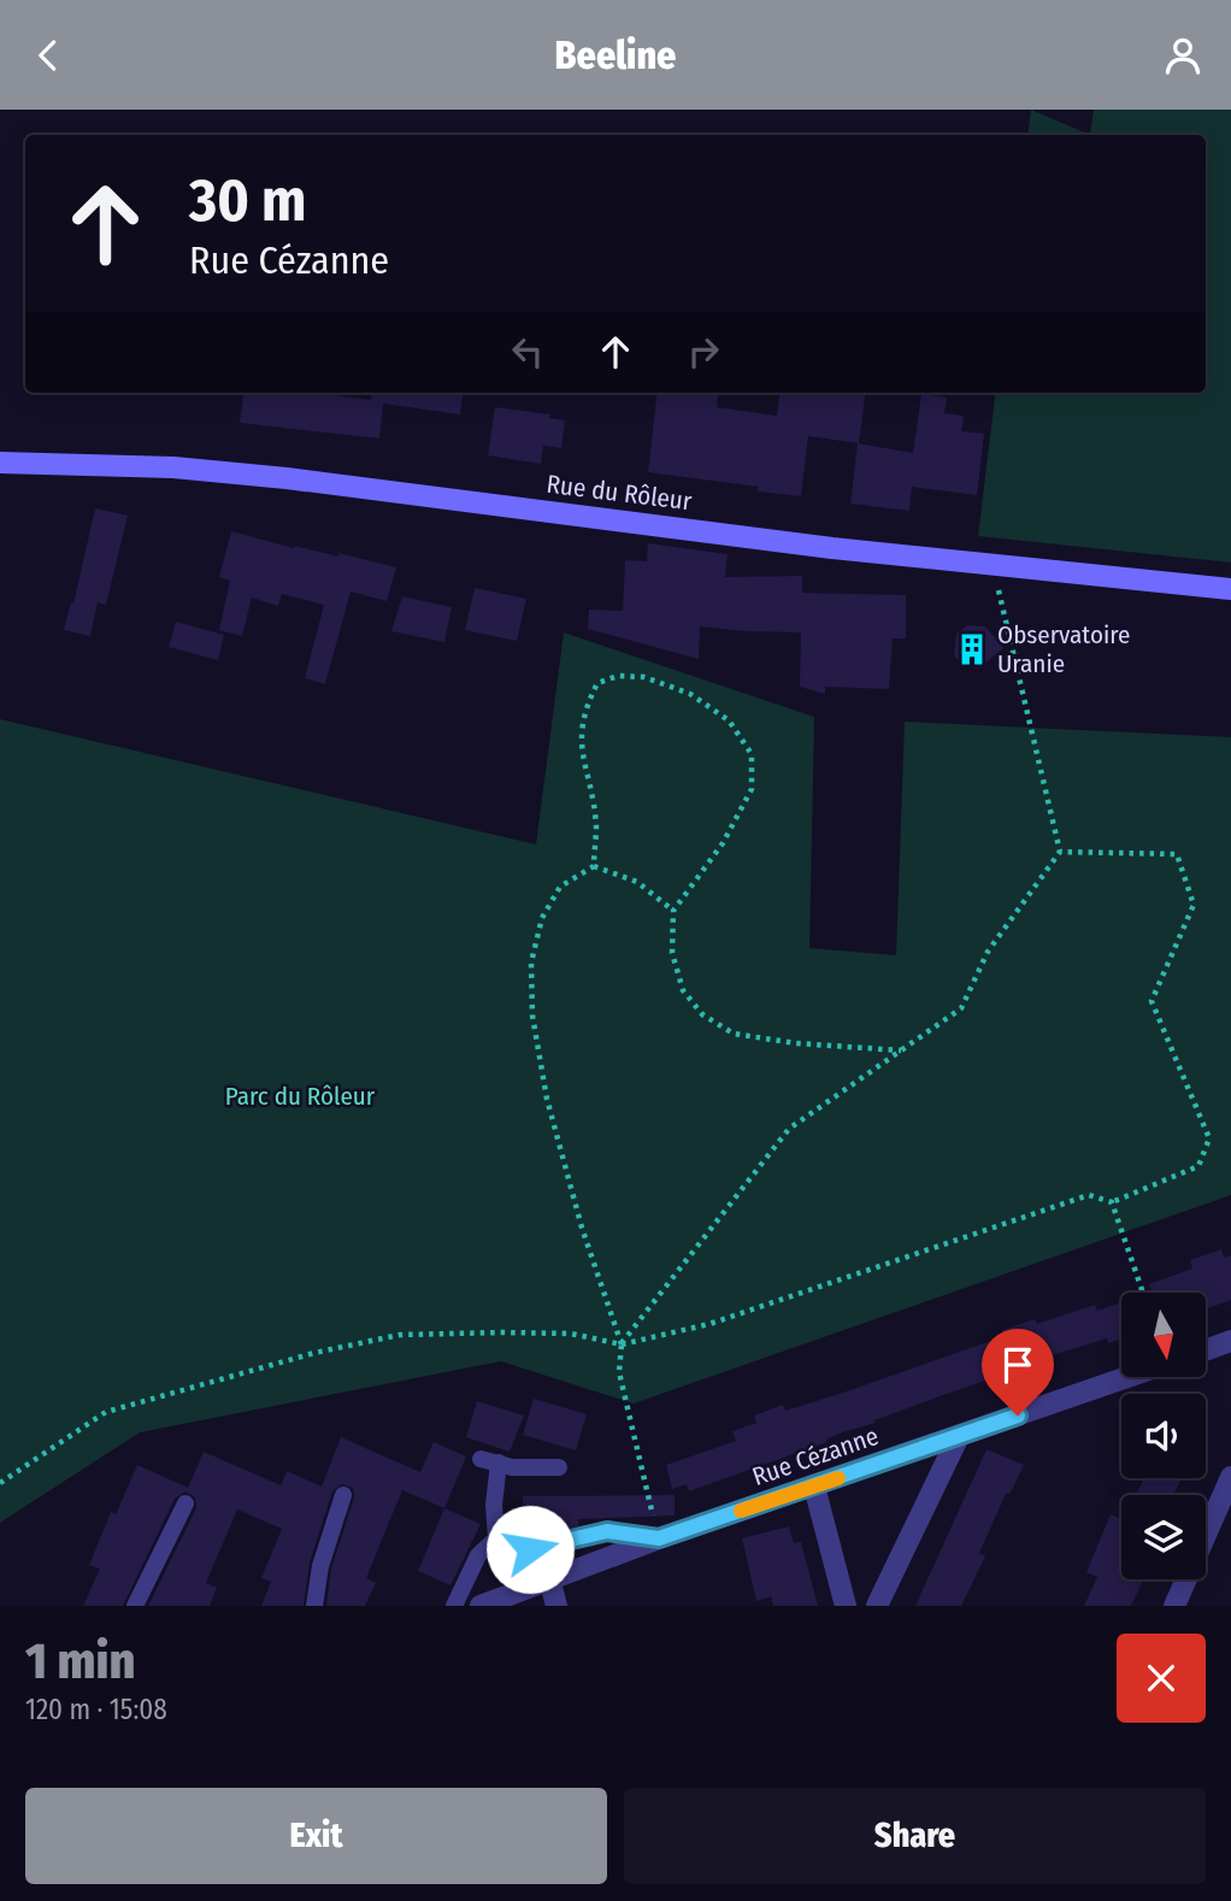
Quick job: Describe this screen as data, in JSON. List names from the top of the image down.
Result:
{
  "streets": {
    "street": ["Rue du Rôleur", "Rue Cézanne"]
  },
  "parks": ["Parc du Rôleur"],
  "places": {
    "building": ["Observatoire Uranie"]
  },
  "north": "bottom",
  "page": {
    "header": "Beeline",
    "turn": ["30 m", "Rue Cézanne"],
    "heading": ["1 min", "120 m · 15:08"],
    "buttons": ["Exit", "Share"]
  }
}
